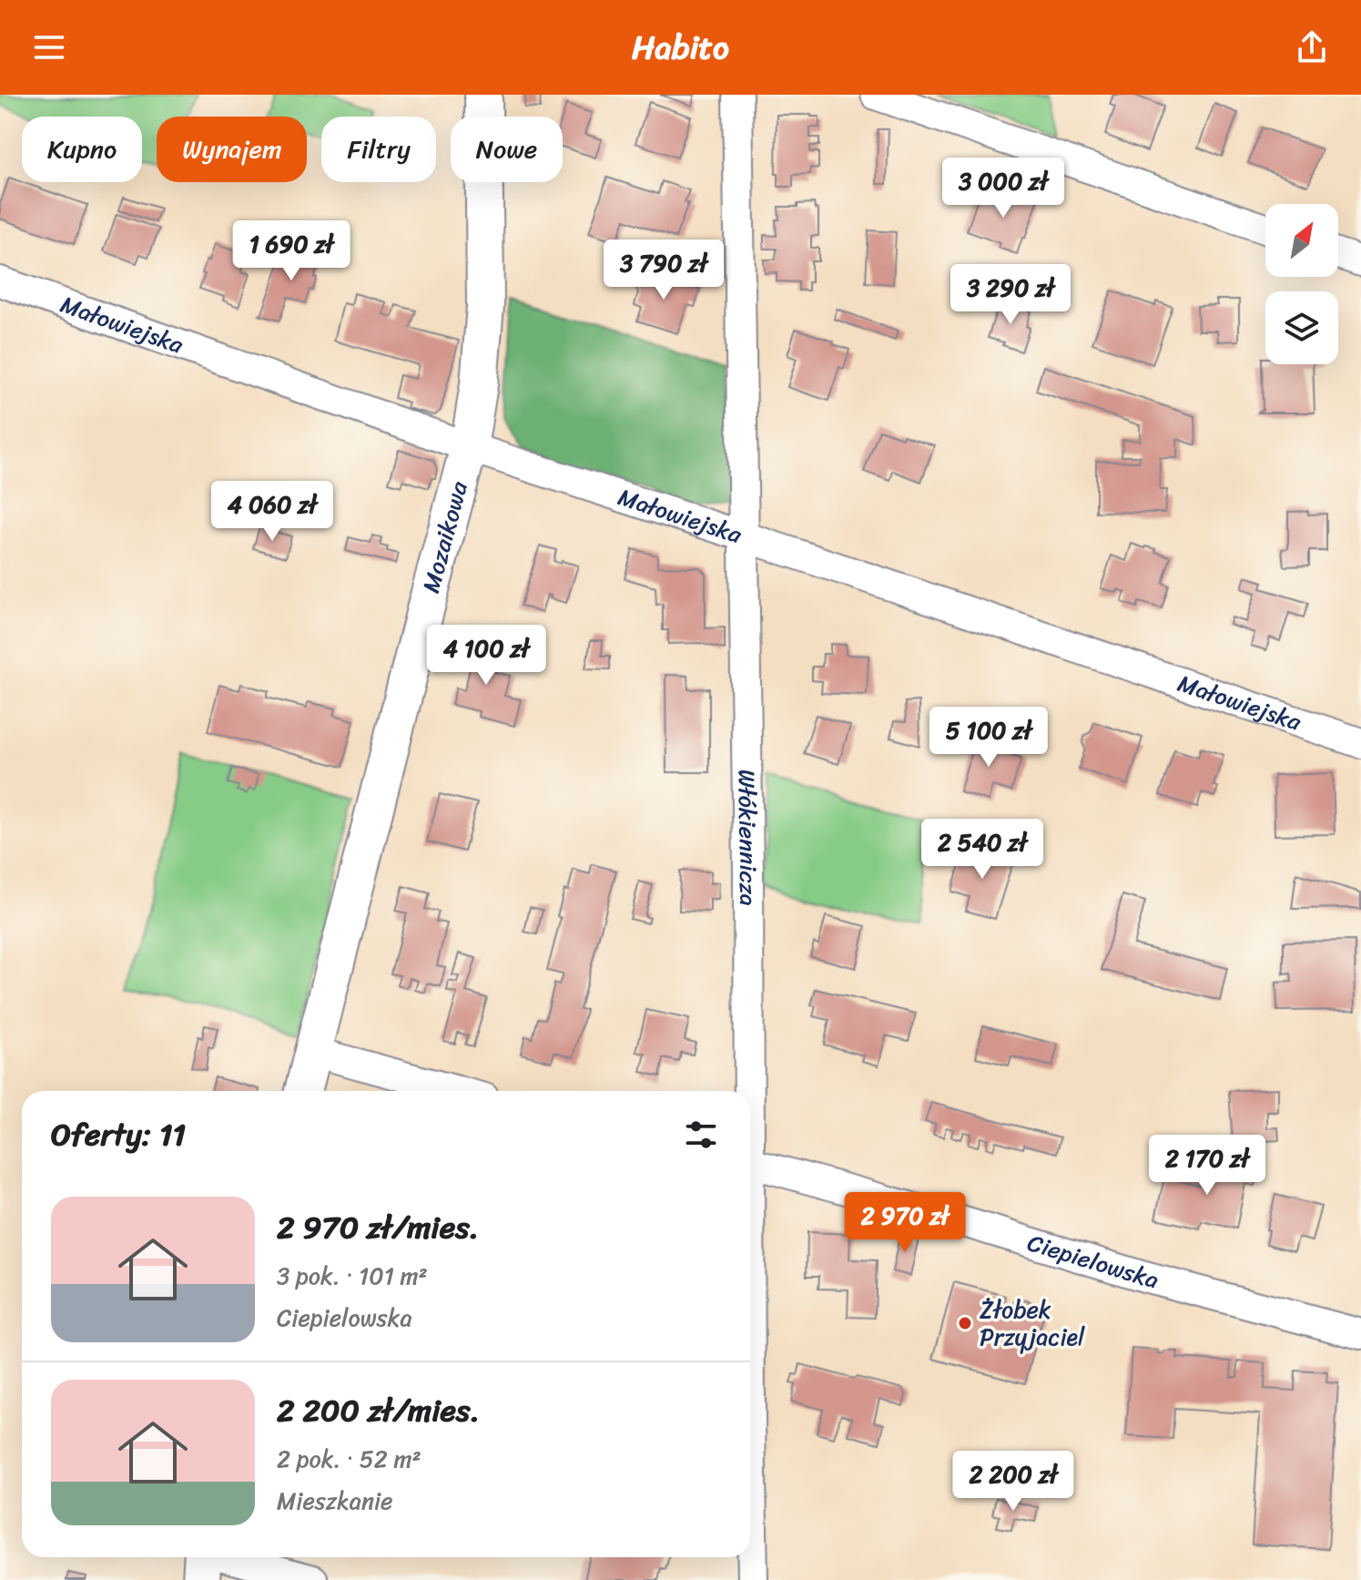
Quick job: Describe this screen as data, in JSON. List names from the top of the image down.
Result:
{
  "streets": {
    "street": [
      "Małowiejska",
      "Mozaikowa",
      "Włókiennicza",
      "Ciepielowska"
    ]
  },
  "crossings": [
    ["Małowiejska", "Mozaikowa"],
    ["Małowiejska", "Włókiennicza"]
  ],
  "places": ["Żłobek Przyjaciel"],
  "north": "top right",
  "page": {
    "header": "Habito",
    "chip": [
      "Kupno",
      "Wynajem",
      "Filtry",
      "Nowe"
    ],
    "price": [
      "3 000 zł",
      "1 690 zł",
      "3 790 zł",
      "3 290 zł",
      "4 060 zł",
      "4 100 zł",
      "5 100 zł",
      "2 540 zł",
      "2 170 zł",
      "2 970 zł",
      "2 200 zł"
    ],
    "heading": "Oferty: 11",
    "list": [
      {
        "name": "2 970 zł/mies.",
        "note": "3 pok. · 101 m² · Ciepielowska"
      },
      {
        "name": "2 200 zł/mies.",
        "note": "2 pok. · 52 m² · Mieszkanie"
      }
    ]
  }
}
